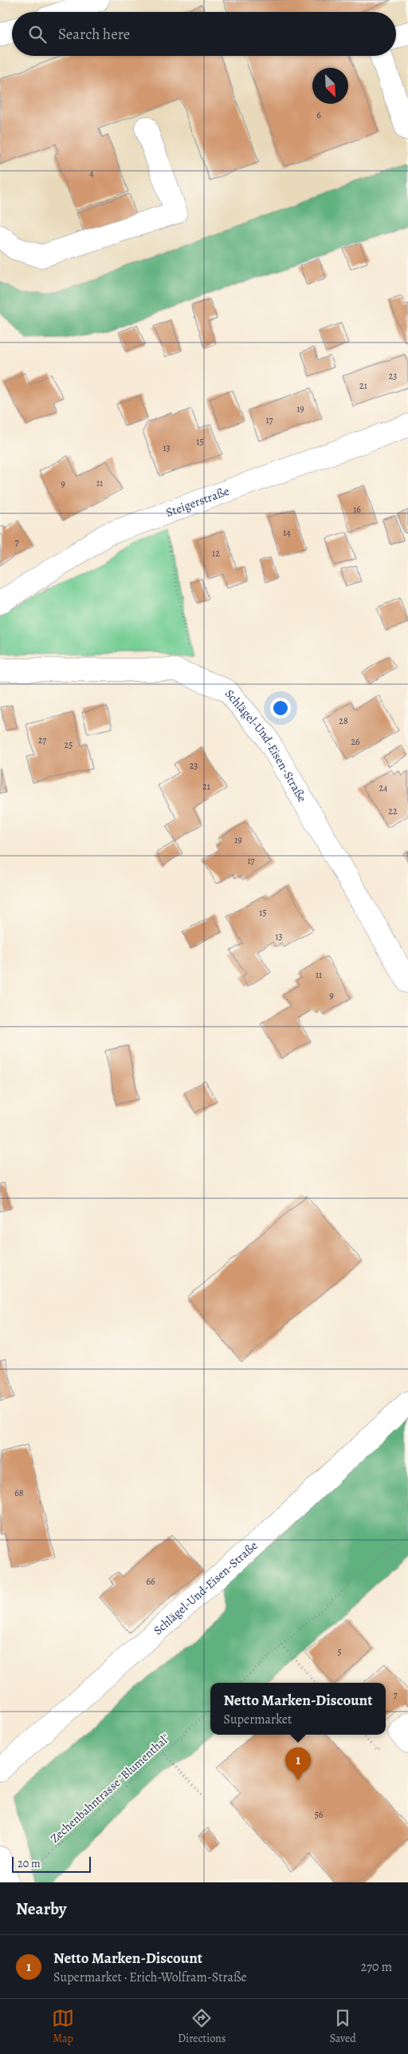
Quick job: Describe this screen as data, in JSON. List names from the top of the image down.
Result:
{
  "streets": {
    "street": ["Steigerstraße", "Schlägel-Und-Eisen-Straße"],
    "path": ["Zechenbahntrasse \"Blumenthal\""]
  },
  "house_numbers": [
    "6",
    "4",
    "23",
    "21",
    "19",
    "17",
    "15",
    "13",
    "11",
    "9",
    "16",
    "14",
    "7",
    "12",
    "28",
    "27",
    "26",
    "25",
    "23",
    "21",
    "24",
    "22",
    "19",
    "17",
    "15",
    "13",
    "11",
    "9",
    "68",
    "66",
    "5",
    "7",
    "56"
  ],
  "scale_bar": "20 m",
  "north": "bottom right",
  "page": {
    "search": "Search here",
    "popup": ["Netto Marken-Discount", "Supermarket"],
    "pins": "1",
    "scale": "20 m",
    "heading": "Nearby",
    "list": [
      {
        "mark": "1",
        "name": "Netto Marken-Discount",
        "note": "Supermarket · Erich-Wolfram-Straße",
        "value": "270 m"
      }
    ],
    "nav": ["Map", "Directions", "Saved"]
  }
}
